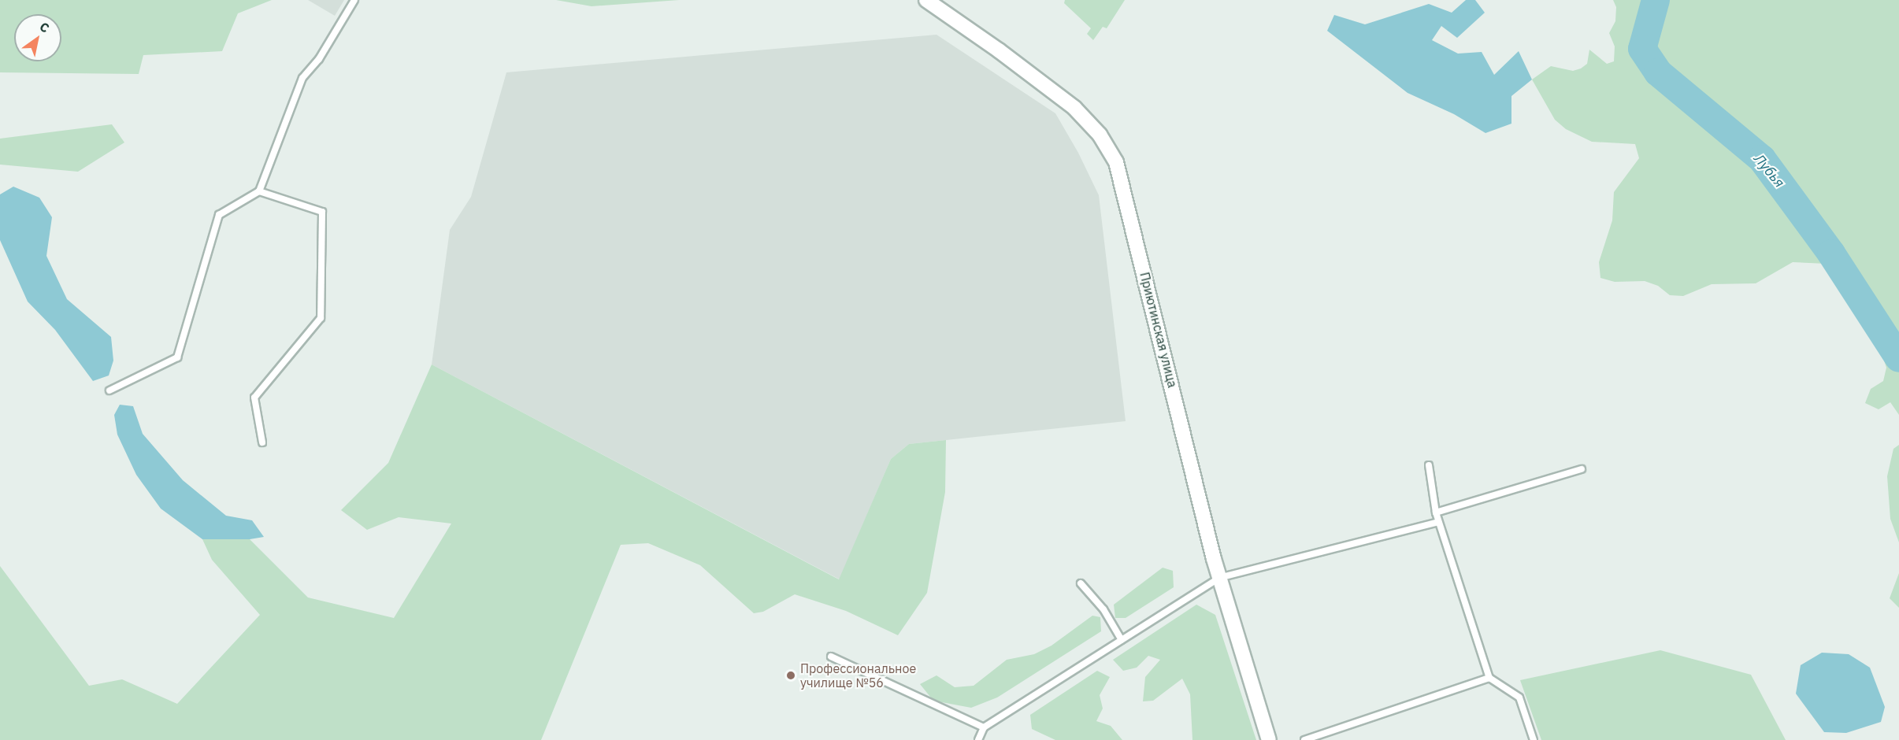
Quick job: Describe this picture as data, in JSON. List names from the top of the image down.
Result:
{
  "streets": {
    "street": ["Приютинская улица"]
  },
  "water": ["Лубья"],
  "places": ["Профессиональное училище №56"],
  "north": "top right"
}
